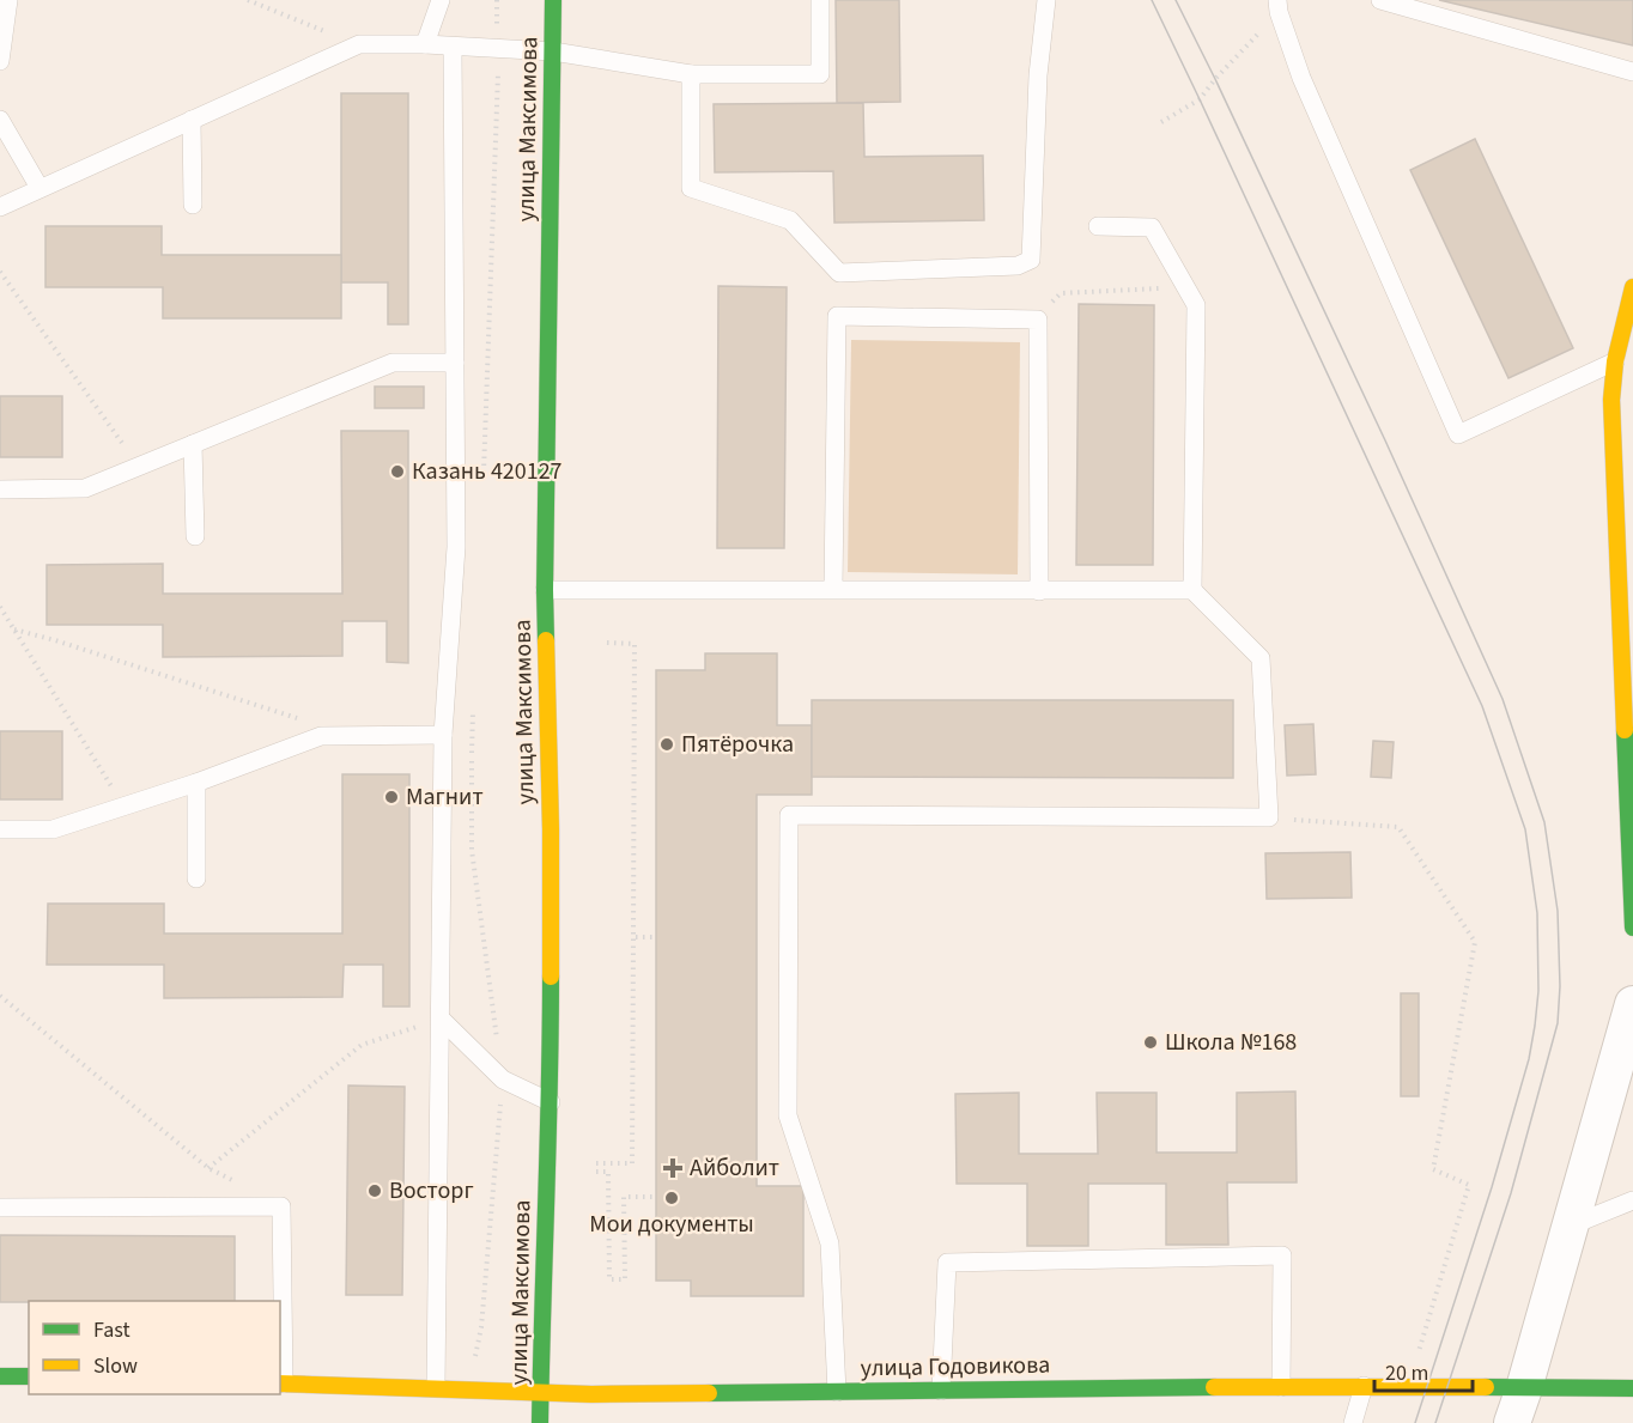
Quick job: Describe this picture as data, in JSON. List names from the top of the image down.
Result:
{
  "streets": {
    "street": ["улица Максимова", "улица Годовикова"]
  },
  "crossings": [
    ["улица Максимова", "улица Годовикова"]
  ],
  "places": {
    "other": [
      "Казань 420127",
      "Пятёрочка",
      "Магнит",
      "Школа №168",
      "Восторг",
      "Мои документы"
    ],
    "health": ["Айболит"]
  },
  "legend": ["Fast", "Slow"],
  "scale_bar": "20 m"
}
